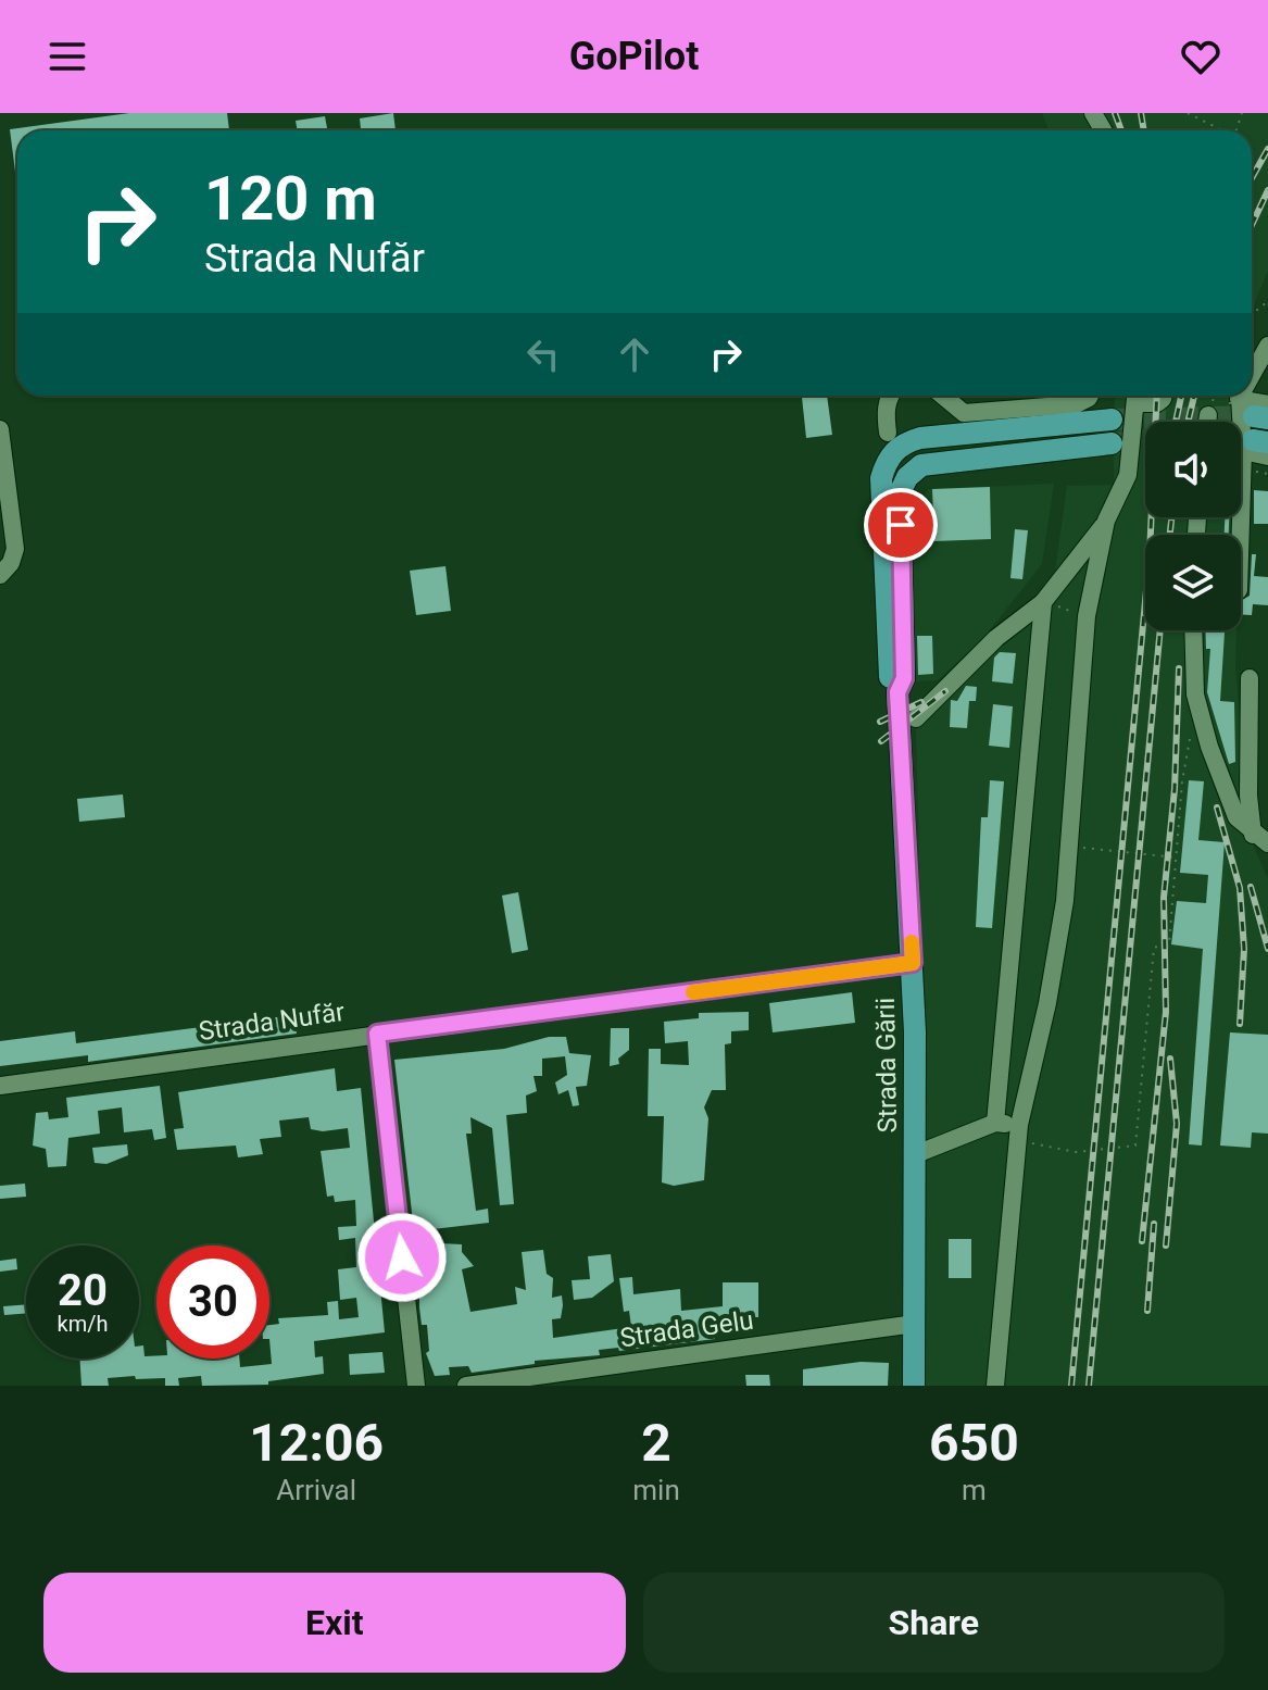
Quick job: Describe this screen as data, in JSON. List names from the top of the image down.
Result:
{
  "streets": {
    "main road": ["Strada Gării"],
    "street": ["Strada Nufăr", "Strada Gelu"]
  },
  "crossings": [
    ["Strada Nufăr", "Strada Gării"],
    ["Strada Gării", "Strada Gelu"]
  ],
  "page": {
    "header": "GoPilot",
    "turn": ["120 m", "Strada Nufăr"],
    "speed": "20 km/h",
    "limit": "30",
    "eta": [
      "12:06",
      "Arrival",
      "2",
      "min",
      "650",
      "m"
    ],
    "buttons": ["Exit", "Share"]
  }
}
